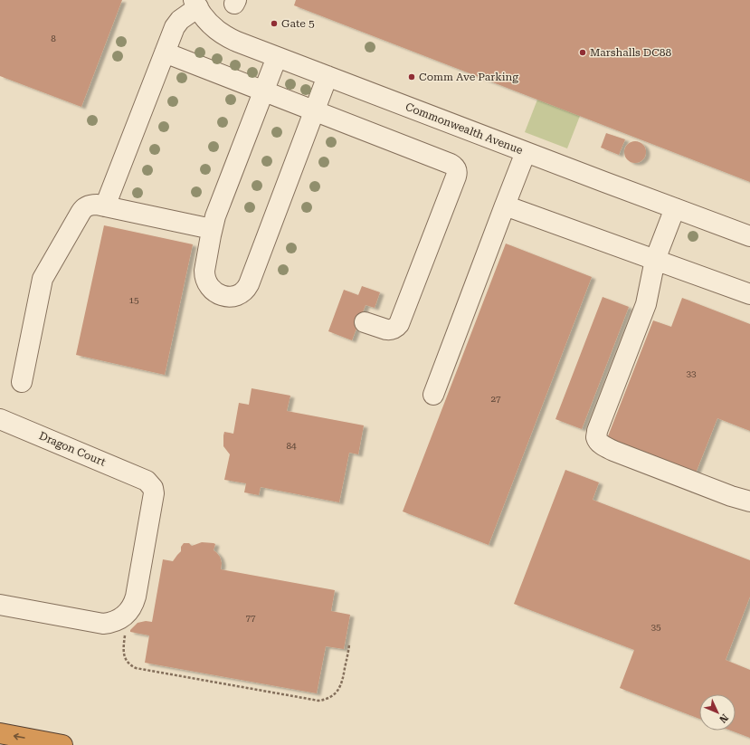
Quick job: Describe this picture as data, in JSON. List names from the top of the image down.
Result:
{
  "streets": {
    "street": ["Commonwealth Avenue", "Dragon Court"]
  },
  "places": ["Gate 5", "Marshalls DC88", "Comm Ave Parking"],
  "house_numbers": [
    "8",
    "15",
    "33",
    "27",
    "84",
    "77",
    "35"
  ],
  "north": "bottom right"
}
